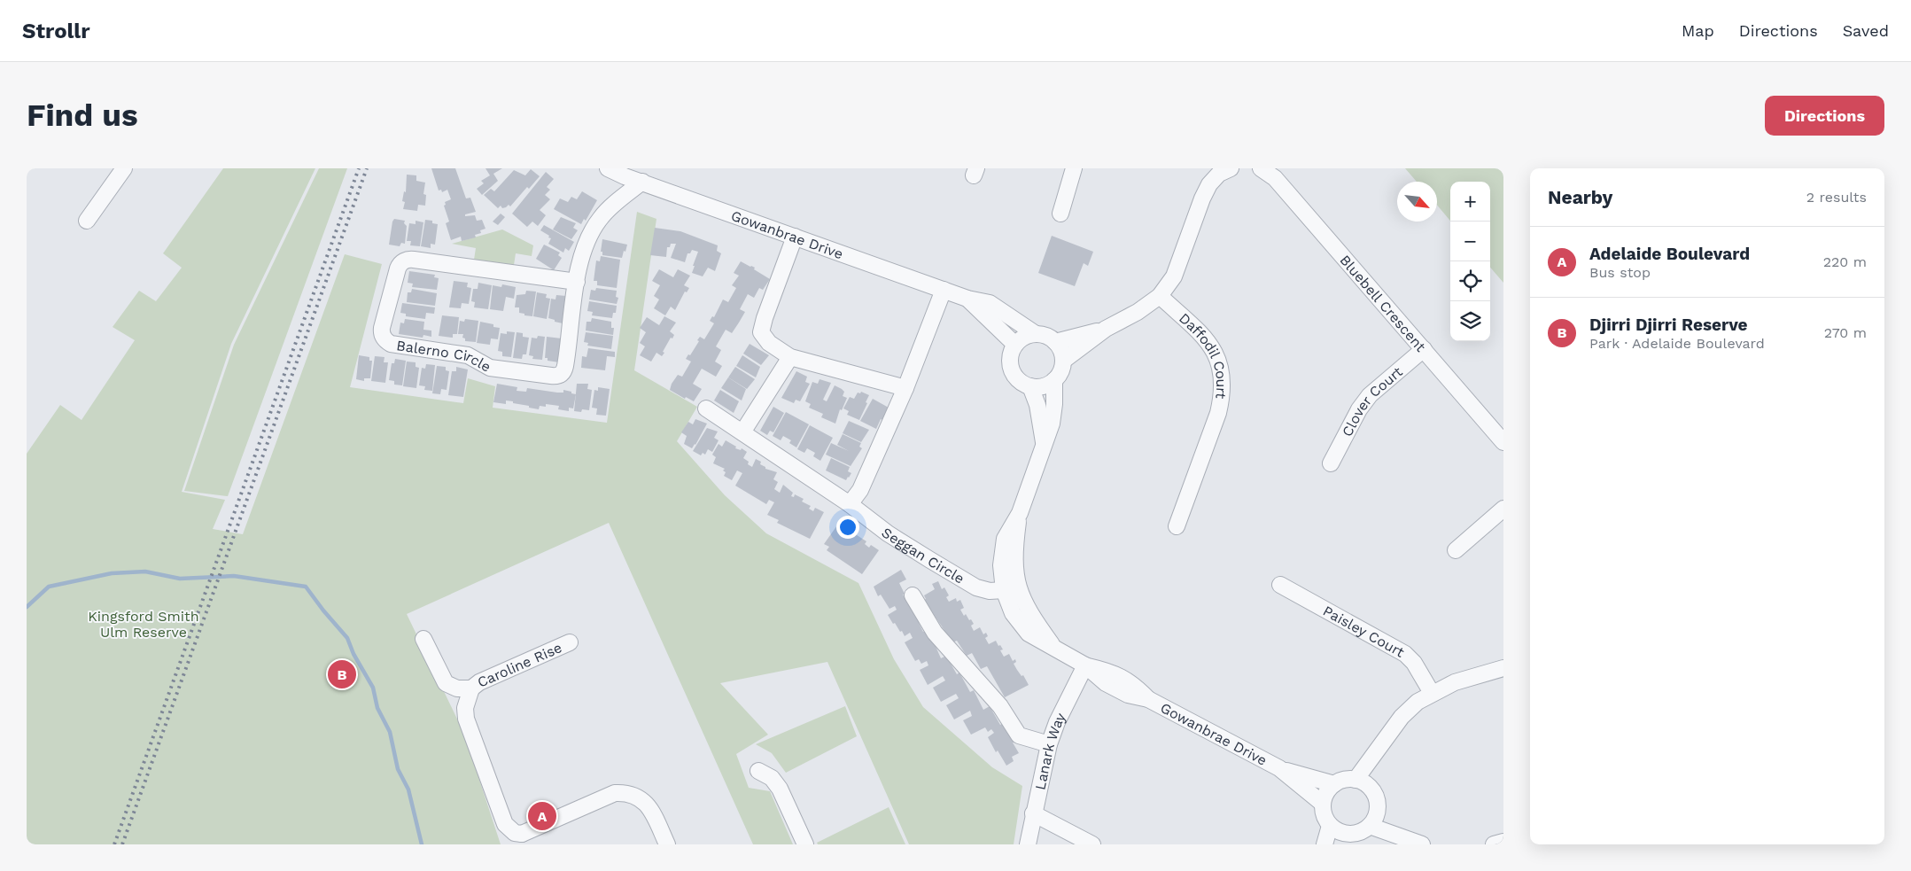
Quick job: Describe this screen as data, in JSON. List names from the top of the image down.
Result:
{
  "streets": {
    "street": [
      "Gowanbrae Drive",
      "Bluebell Crescent",
      "Balerno Circle",
      "Daffodil Court",
      "Clover Court",
      "Seggan Circle",
      "Paisley Court",
      "Caroline Rise",
      "Lanark Way"
    ]
  },
  "crossings": [
    ["Gowanbrae Drive", "Balerno Circle"],
    ["Gowanbrae Drive", "Seggan Circle"],
    ["Gowanbrae Drive", "Lanark Way"],
    ["Bluebell Crescent", "Clover Court"]
  ],
  "parks": ["Kingsford Smith Ulm Reserve"],
  "north": "bottom right",
  "page": {
    "header": "Strollr",
    "nav": ["Map", "Directions", "Saved"],
    "buttons": "Directions",
    "title": "Find us",
    "heading": ["Nearby", "2 results"],
    "map_buttons": ["+", "−"],
    "list": [
      {
        "mark": "A",
        "name": "Adelaide Boulevard",
        "note": "Bus stop",
        "value": "220 m"
      },
      {
        "mark": "B",
        "name": "Djirri Djirri Reserve",
        "note": "Park · Adelaide Boulevard",
        "value": "270 m"
      }
    ],
    "pins": ["B", "A"]
  }
}
